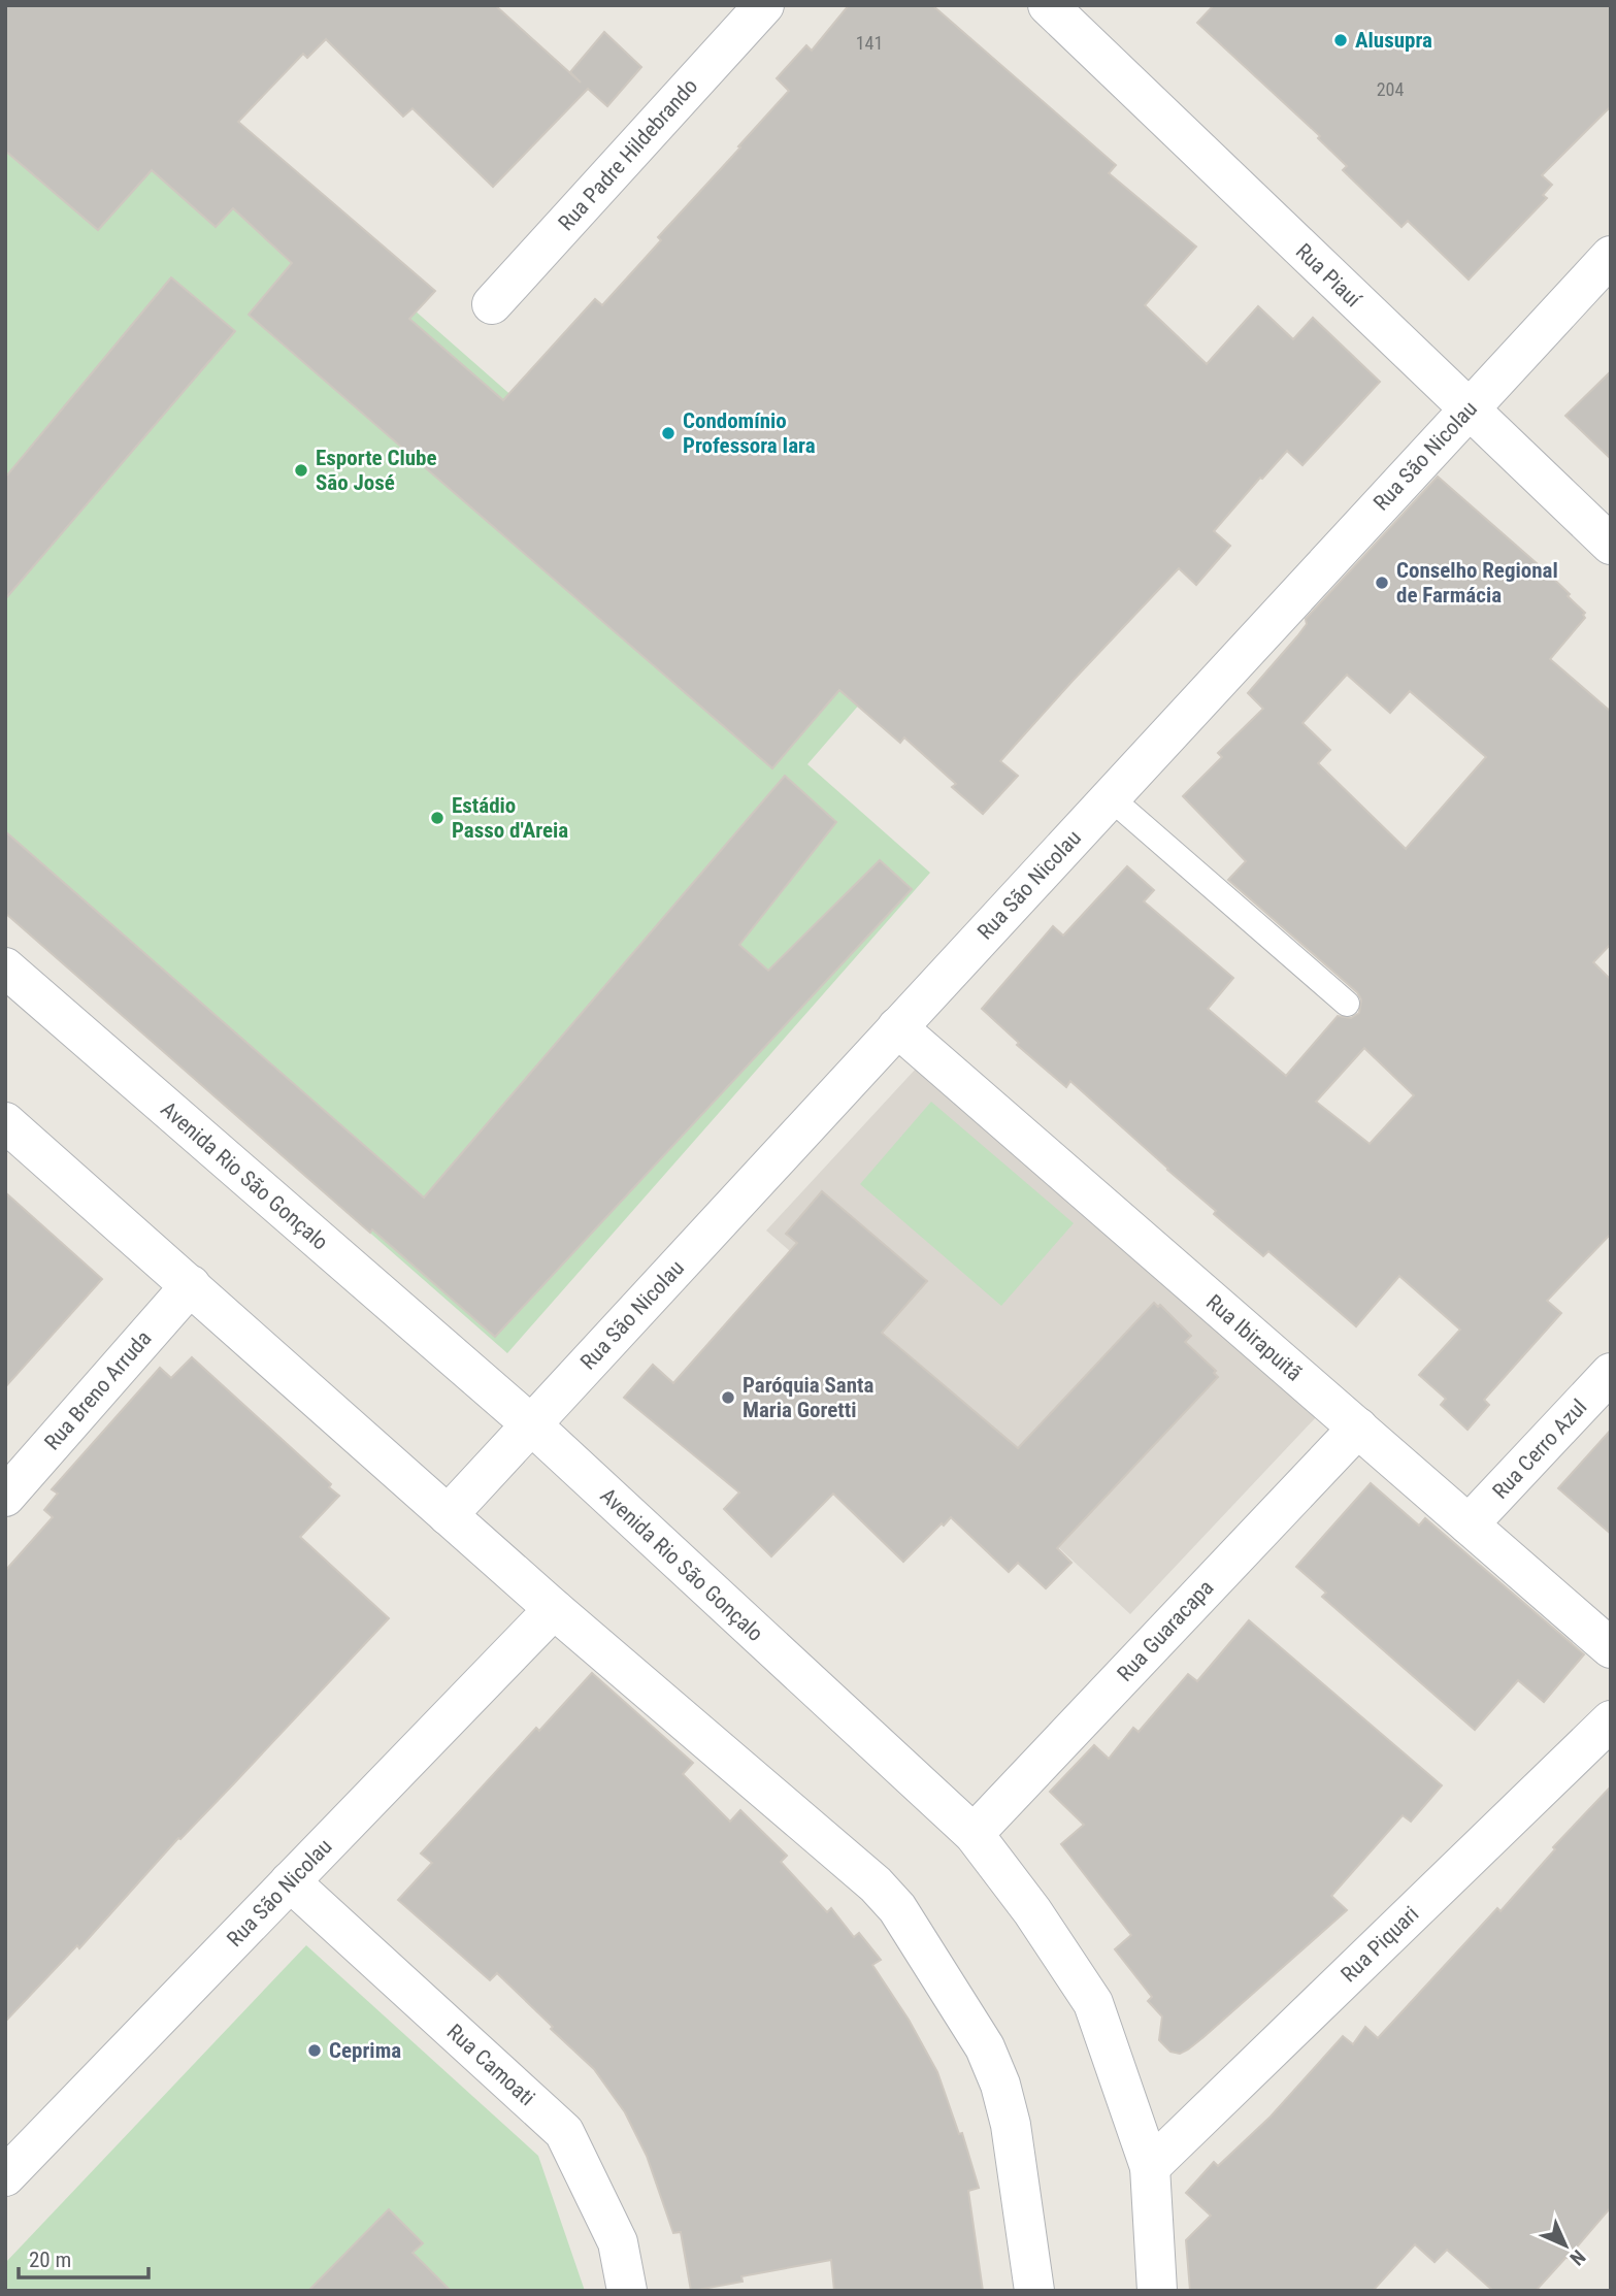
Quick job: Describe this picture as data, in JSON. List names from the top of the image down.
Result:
{
  "streets": {
    "street": [
      "Rua Padre Hildebrando",
      "Rua Piauí",
      "Rua São Nicolau",
      "Avenida Rio São Gonçalo",
      "Rua Ibirapuitã",
      "Rua Breno Arruda",
      "Rua Cerro Azul",
      "Rua Guaracapa",
      "Rua Piquari",
      "Rua Camoati"
    ]
  },
  "crossings": [
    ["Rua Piauí", "Rua São Nicolau"],
    ["Rua São Nicolau", "Avenida Rio São Gonçalo"],
    ["Rua São Nicolau", "Rua Ibirapuitã"],
    ["Rua São Nicolau", "Rua Camoati"],
    ["Avenida Rio São Gonçalo", "Rua Guaracapa"],
    ["Avenida Rio São Gonçalo", "Rua Piquari"],
    ["Rua Ibirapuitã", "Rua Cerro Azul"],
    ["Rua Ibirapuitã", "Rua Guaracapa"]
  ],
  "places": [
    "Alusupra",
    "Condomínio Professora Iara",
    "Esporte Clube São José",
    "Conselho Regional de Farmácia",
    "Estádio Passo d'Areia",
    "Paróquia Santa Maria Goretti",
    "Ceprima"
  ],
  "house_numbers": ["141", "204"],
  "scale_bar": "20 m",
  "north": "bottom right"
}
